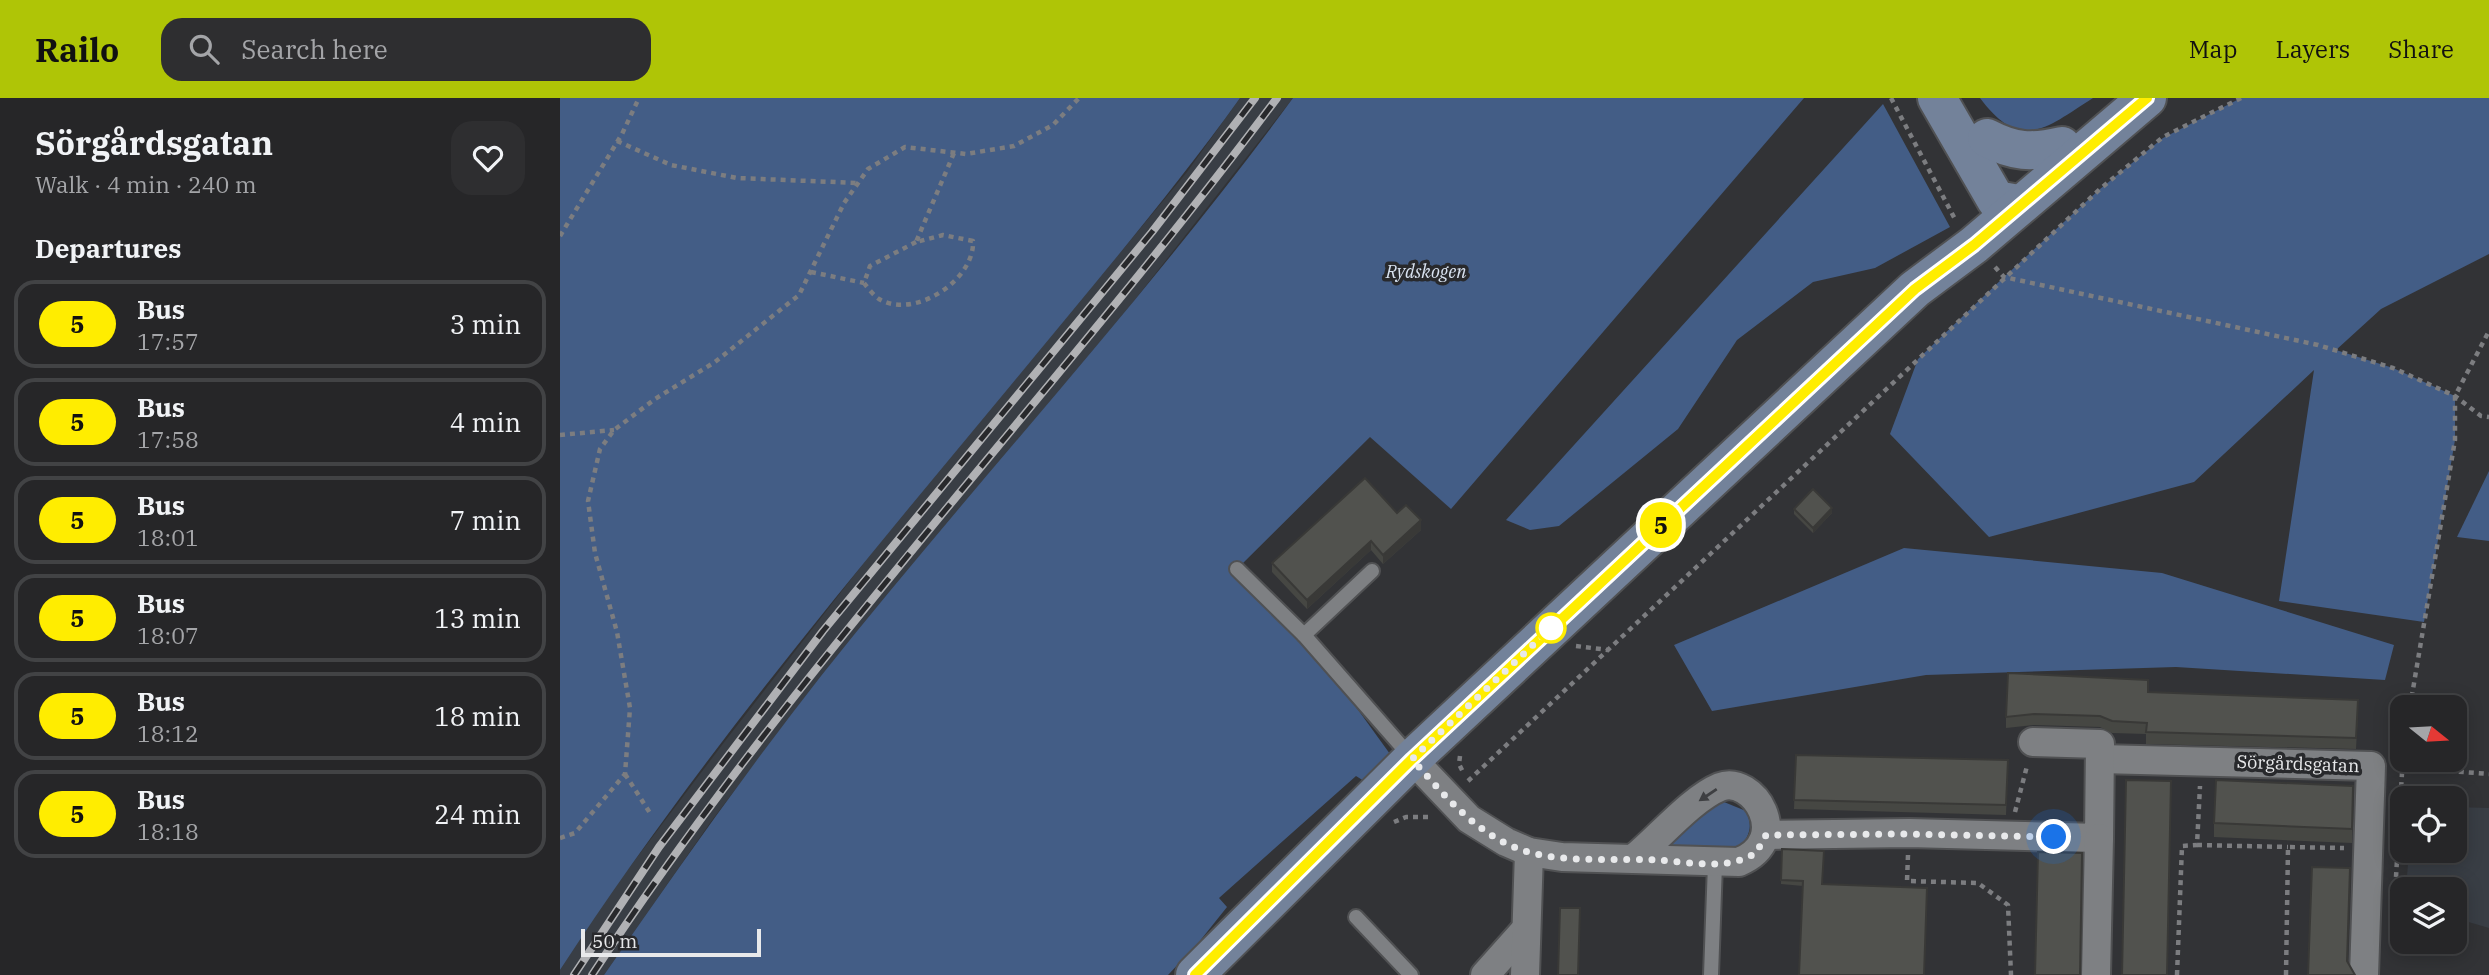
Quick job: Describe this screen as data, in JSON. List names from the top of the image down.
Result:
{
  "streets": {
    "street": ["Sörgårdsgatan"]
  },
  "parks": ["Rydskogen"],
  "lines": ["bus line 5"],
  "scale_bar": "50 m",
  "north": "right",
  "page": {
    "header": "Railo",
    "search": "Search here",
    "nav": ["Map", "Layers", "Share"],
    "heading": [
      ["Sörgårdsgatan", "Walk · 4 min · 240 m"],
      "Departures"
    ],
    "on_map": "5",
    "list": [
      {
        "mark": "5",
        "name": "Bus",
        "note": "17:57",
        "value": "3 min"
      },
      {
        "mark": "5",
        "name": "Bus",
        "note": "17:58",
        "value": "4 min"
      },
      {
        "mark": "5",
        "name": "Bus",
        "note": "18:01",
        "value": "7 min"
      },
      {
        "mark": "5",
        "name": "Bus",
        "note": "18:07",
        "value": "13 min"
      },
      {
        "mark": "5",
        "name": "Bus",
        "note": "18:12",
        "value": "18 min"
      },
      {
        "mark": "5",
        "name": "Bus",
        "note": "18:18",
        "value": "24 min"
      }
    ],
    "scale": "50 m"
  }
}
